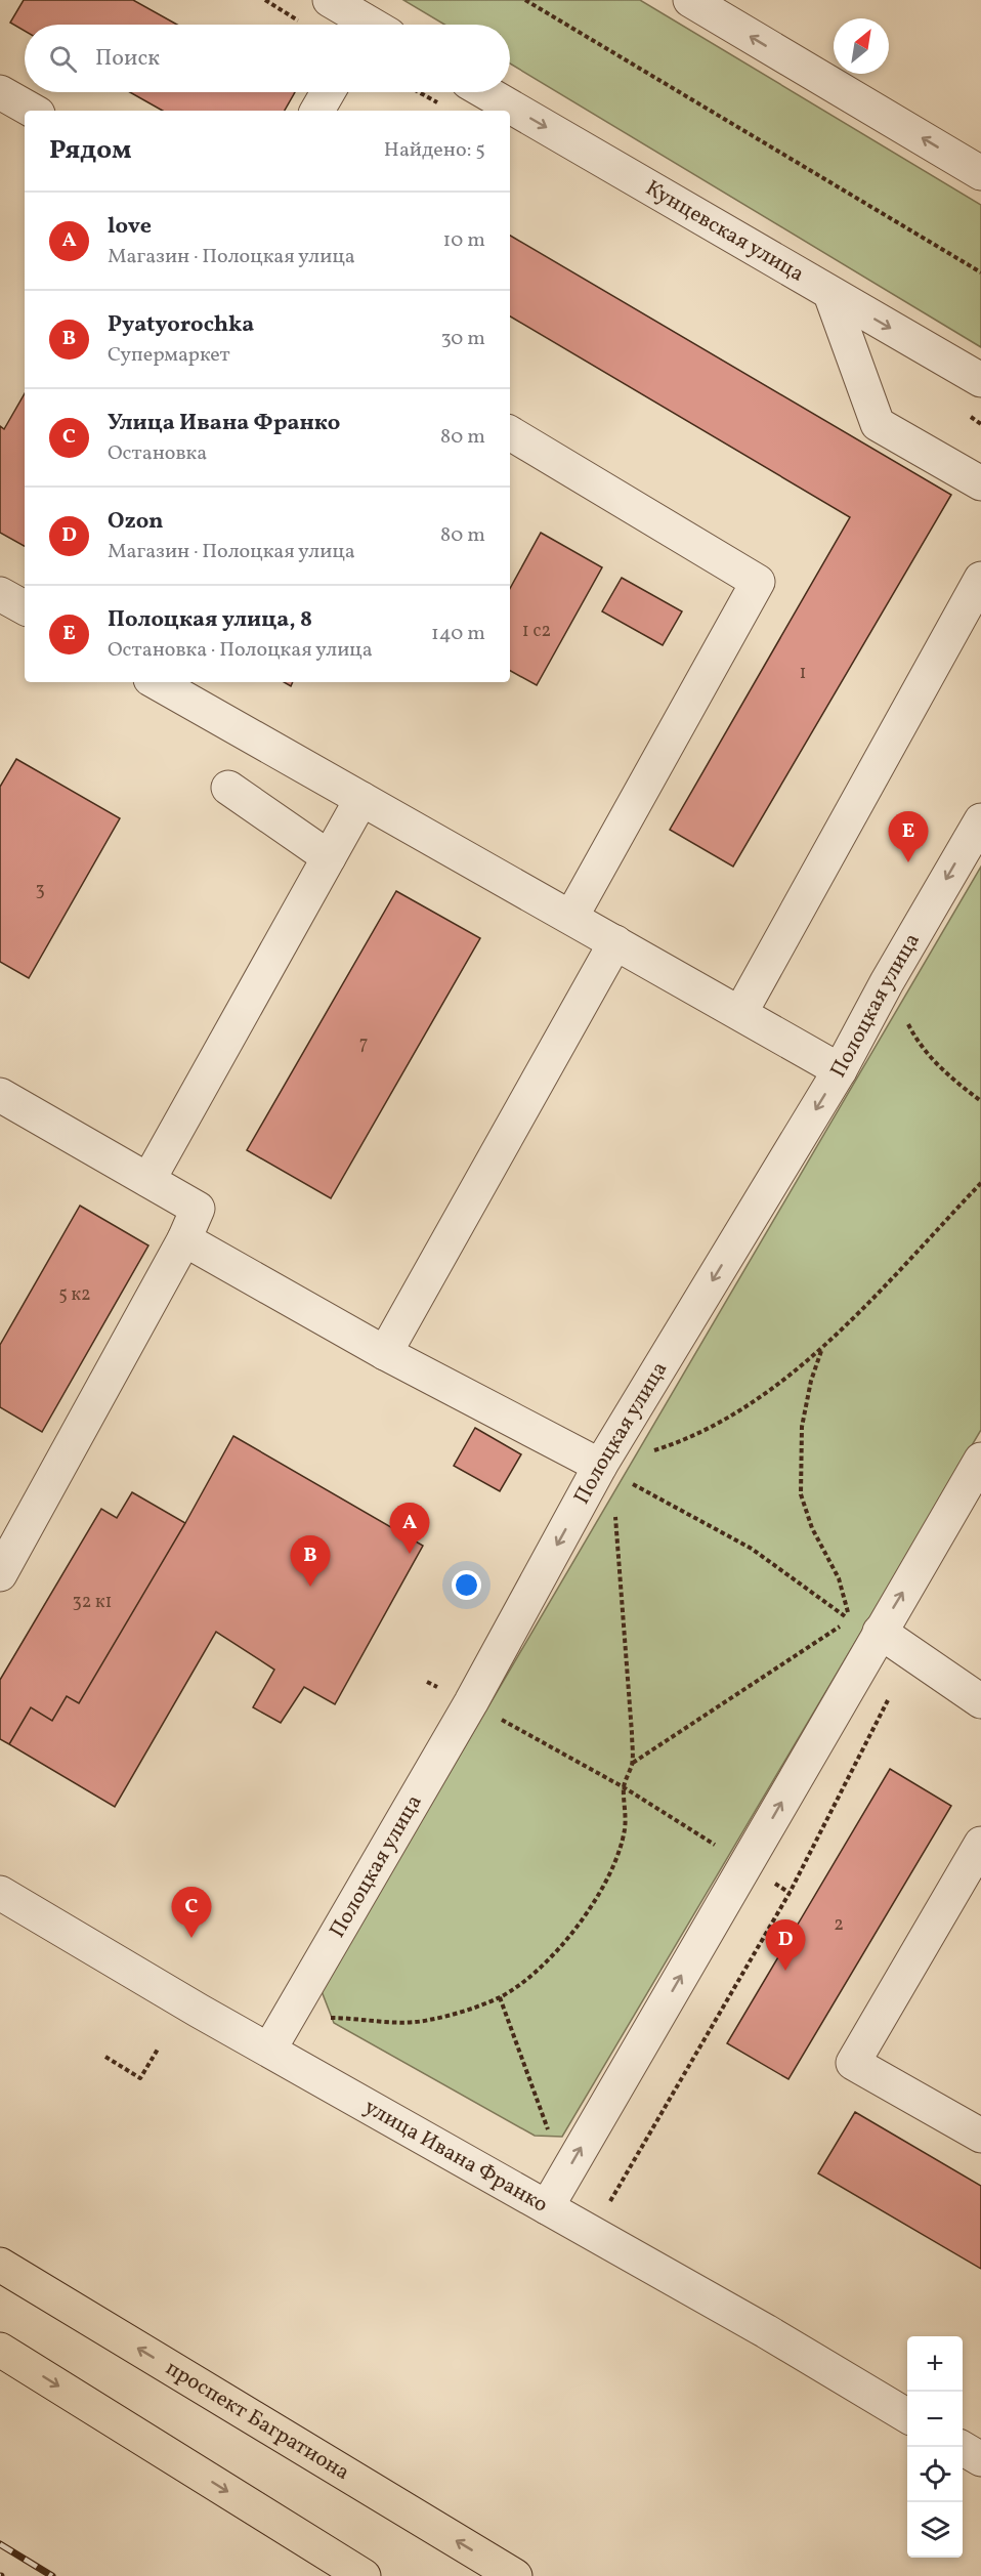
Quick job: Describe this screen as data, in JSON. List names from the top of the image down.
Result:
{
  "streets": {
    "main road": ["проспект Багратиона"],
    "street": ["Кунцевская улица", "Полоцкая улица", "улица Ивана Франко"]
  },
  "crossings": [
    ["Полоцкая улица", "улица Ивана Франко"]
  ],
  "house_numbers": [
    "1 с2",
    "1",
    "3",
    "7",
    "5 к2",
    "32 к1",
    "2"
  ],
  "north": "top right",
  "page": {
    "search": "Поиск",
    "heading": ["Рядом", "Найдено: 5"],
    "list": [
      {
        "mark": "A",
        "name": "love",
        "note": "Магазин · Полоцкая улица",
        "value": "10 m"
      },
      {
        "mark": "B",
        "name": "Pyatyorochka",
        "note": "Супермаркет",
        "value": "30 m"
      },
      {
        "mark": "C",
        "name": "Улица Ивана Франко",
        "note": "Остановка",
        "value": "80 m"
      },
      {
        "mark": "D",
        "name": "Ozon",
        "note": "Магазин · Полоцкая улица",
        "value": "80 m"
      },
      {
        "mark": "E",
        "name": "Полоцкая улица, 8",
        "note": "Остановка · Полоцкая улица",
        "value": "140 m"
      }
    ],
    "pins": [
      "E",
      "A",
      "B",
      "C",
      "D"
    ],
    "map_buttons": ["+", "−"]
  }
}
